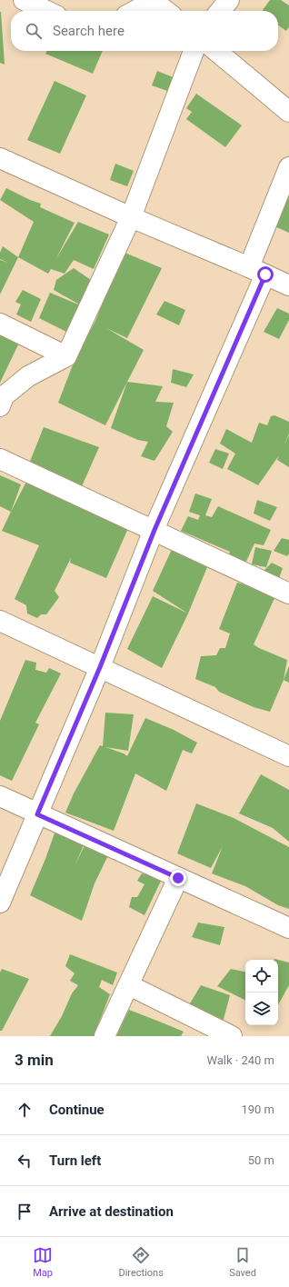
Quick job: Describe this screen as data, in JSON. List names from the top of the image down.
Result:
{
  "page": {
    "search": "Search here",
    "heading": ["3 min", "Walk · 240 m"],
    "list": [
      ["Continue", "190 m"],
      ["Turn left", "50 m"],
      "Arrive at destination"
    ],
    "nav": ["Map", "Directions", "Saved"]
  }
}
